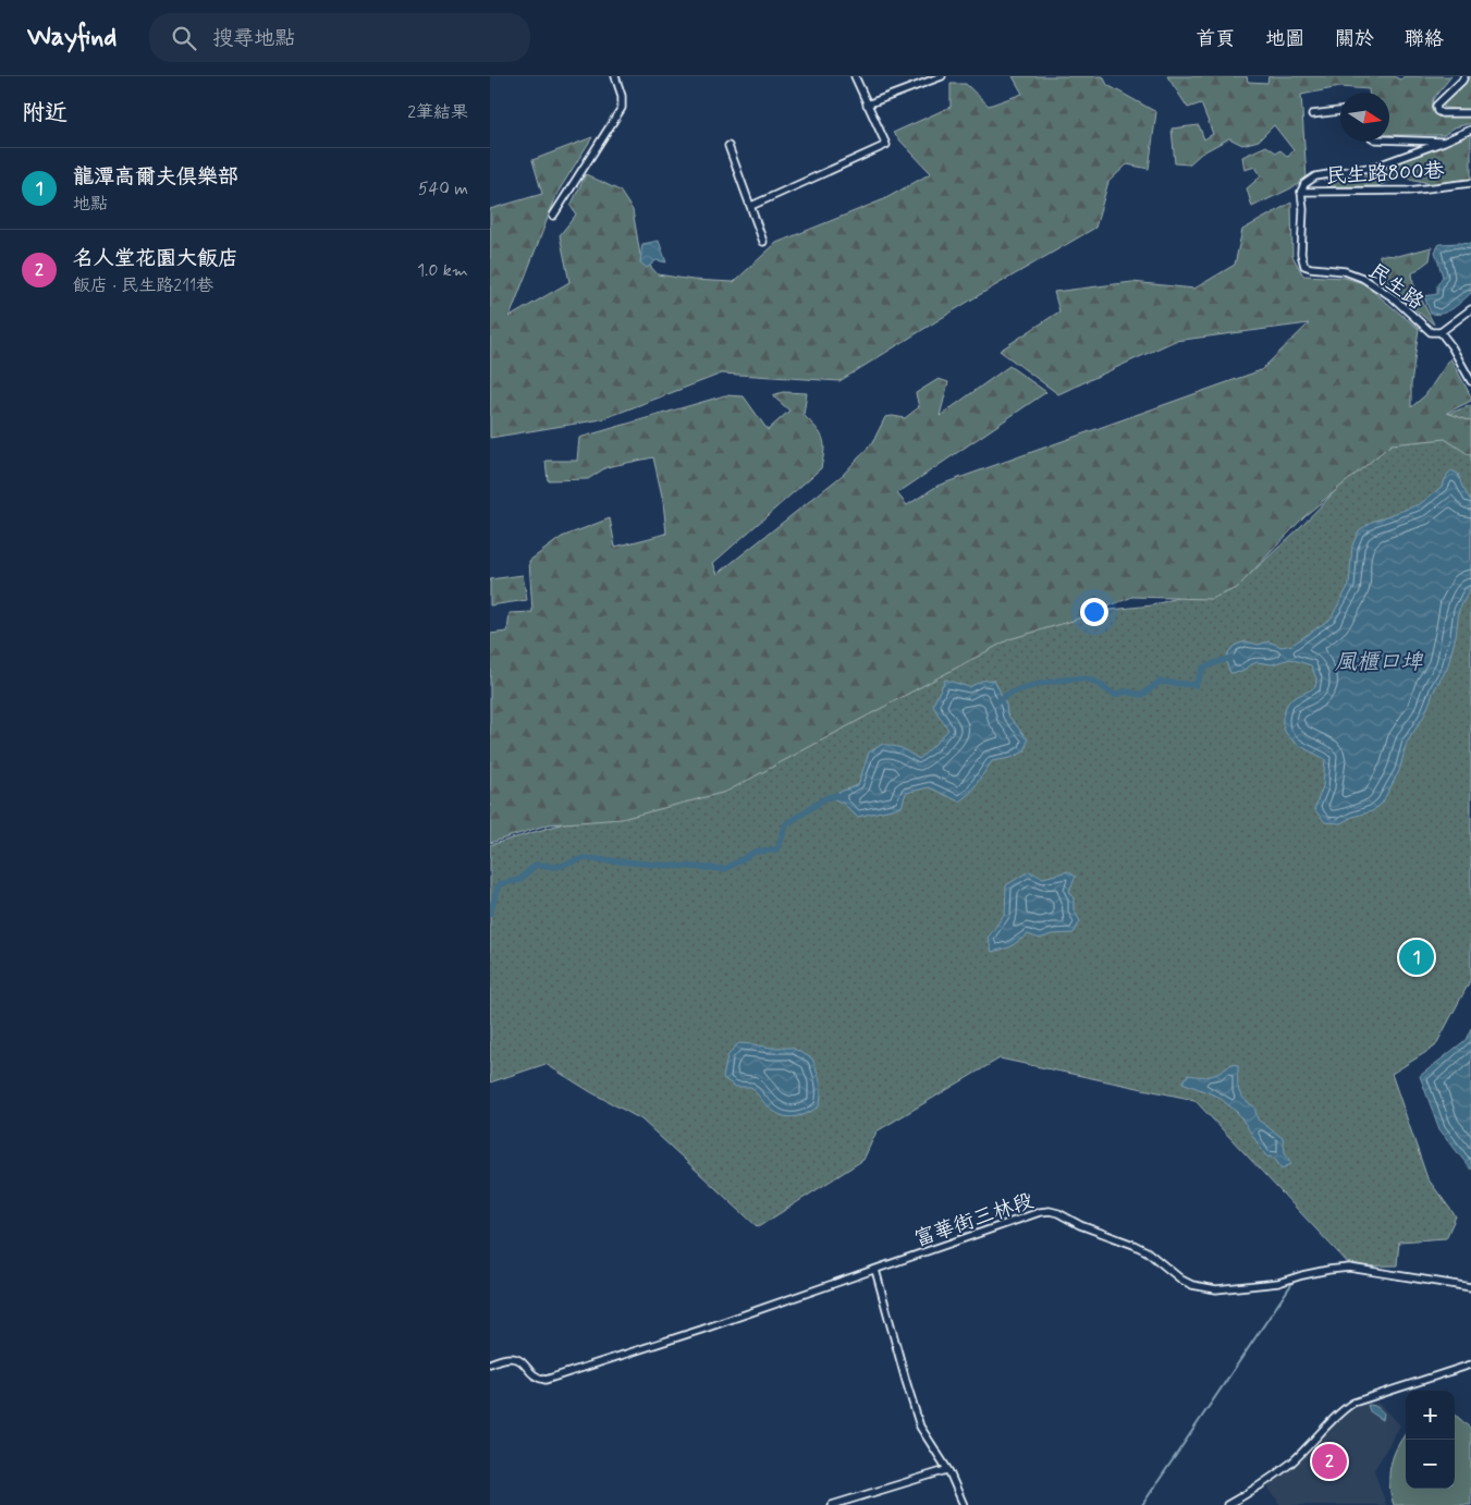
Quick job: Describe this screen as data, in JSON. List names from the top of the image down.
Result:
{
  "streets": {
    "street": ["民生路800巷", "民生路", "富華街三林段"]
  },
  "crossings": [
    ["民生路800巷", "民生路"]
  ],
  "water": ["風櫃口埤"],
  "north": "right",
  "page": {
    "header": "Wayfind",
    "search": "搜尋地點",
    "nav": [
      "首頁",
      "地圖",
      "關於",
      "聯絡"
    ],
    "heading": ["附近", "2筆結果"],
    "list": [
      {
        "mark": "1",
        "name": "龍潭高爾夫俱樂部",
        "note": "地點",
        "value": "540 m"
      },
      {
        "mark": "2",
        "name": "名人堂花園大飯店",
        "note": "飯店 · 民生路211巷",
        "value": "1.0 km"
      }
    ],
    "pins": ["1", "2"],
    "map_buttons": ["+", "−"]
  }
}
